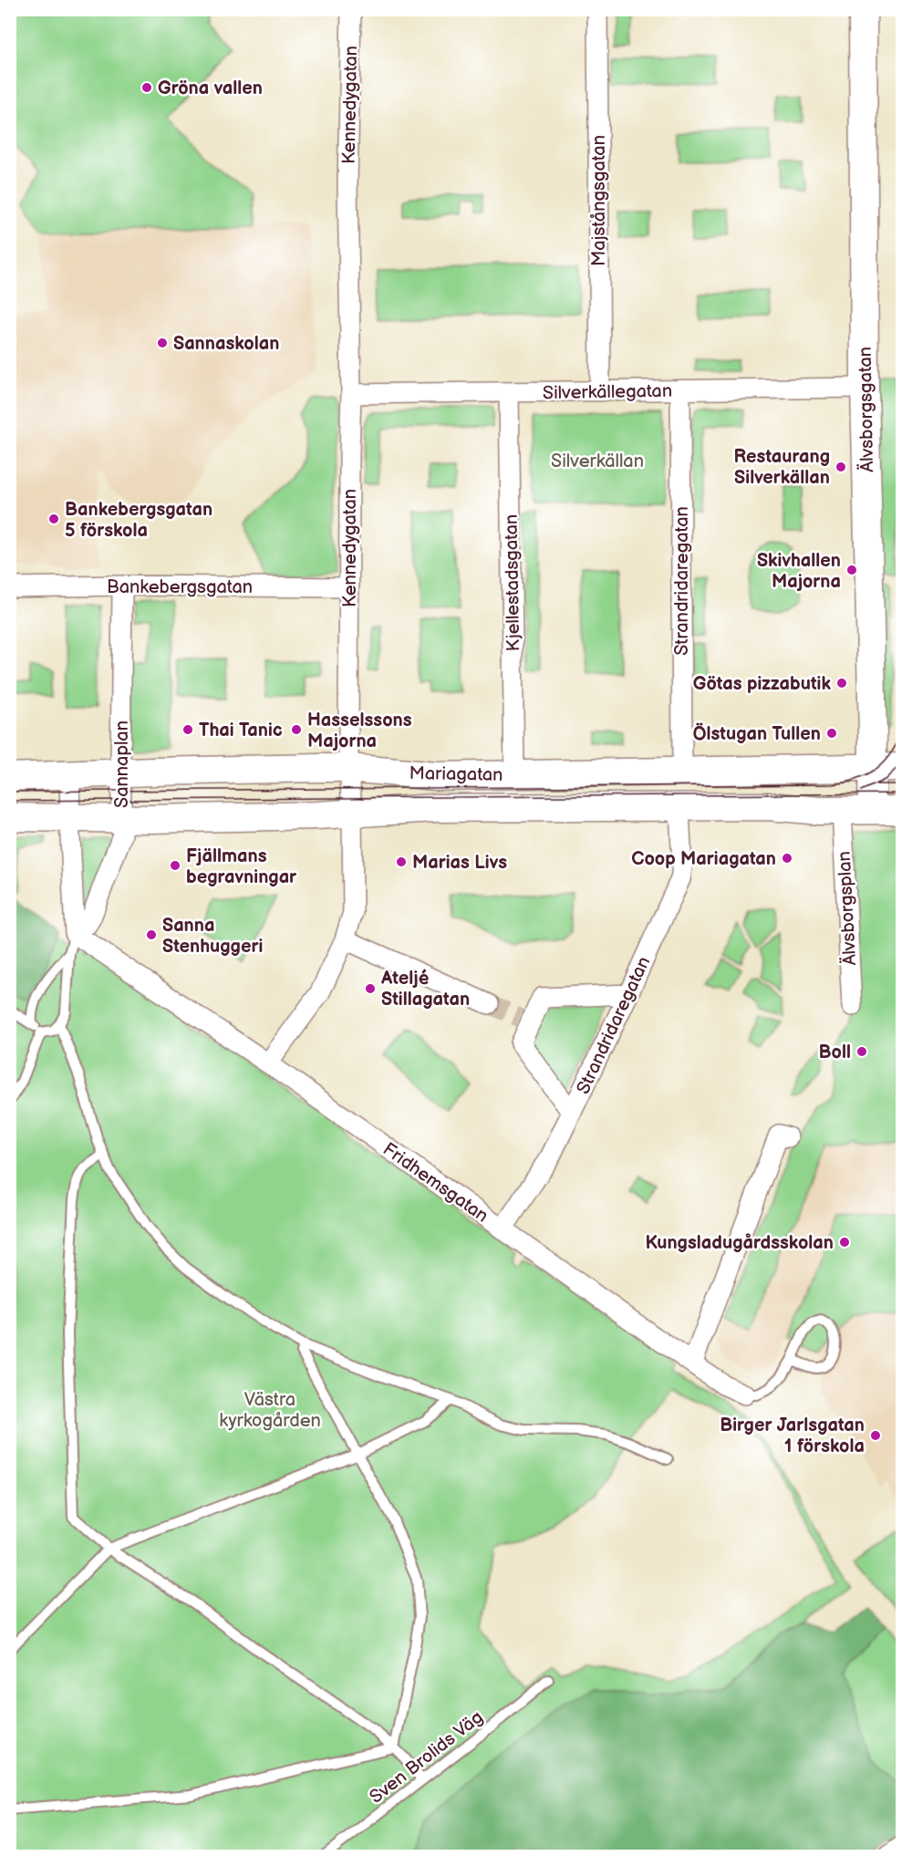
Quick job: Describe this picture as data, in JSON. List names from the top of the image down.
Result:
{
  "streets": {
    "street": [
      "Kennedygatan",
      "Majstångsgatan",
      "Silverkällegatan",
      "Älvsborgsgatan",
      "Strandridaregatan",
      "Kjellestadsgatan",
      "Bankebergsgatan",
      "Sannaplan",
      "Mariagatan",
      "Älvsborgsplan",
      "Fridhemsgatan"
    ],
    "lane": ["Sven Brolids Väg"]
  },
  "crossings": [
    ["Kennedygatan", "Silverkällegatan"],
    ["Kennedygatan", "Bankebergsgatan"],
    ["Kennedygatan", "Mariagatan"],
    ["Kennedygatan", "Fridhemsgatan"],
    ["Majstångsgatan", "Silverkällegatan"],
    ["Silverkällegatan", "Älvsborgsgatan"],
    ["Silverkällegatan", "Strandridaregatan"],
    ["Silverkällegatan", "Kjellestadsgatan"],
    ["Älvsborgsgatan", "Mariagatan"],
    ["Strandridaregatan", "Mariagatan"],
    ["Strandridaregatan", "Fridhemsgatan"],
    ["Kjellestadsgatan", "Mariagatan"],
    ["Bankebergsgatan", "Sannaplan"],
    ["Sannaplan", "Mariagatan"],
    ["Sannaplan", "Fridhemsgatan"],
    ["Mariagatan", "Älvsborgsplan"]
  ],
  "parks": ["Silverkällan", "Västra kyrkogården"],
  "places": [
    "Gröna vallen",
    "Sannaskolan",
    "Restaurang Silverkällan",
    "Bankebergsgatan 5 förskola",
    "Skivhallen Majorna",
    "Götas pizzabutik",
    "Thai Tanic",
    "Hasselssons Majorna",
    "Ölstugan Tullen",
    "Coop Mariagatan",
    "Marias Livs",
    "Fjällmans begravningar",
    "Sanna Stenhuggeri",
    "Ateljé Stillagatan",
    "Boll",
    "Kungsladugårdsskolan",
    "Birger Jarlsgatan 1 förskola"
  ]
}
